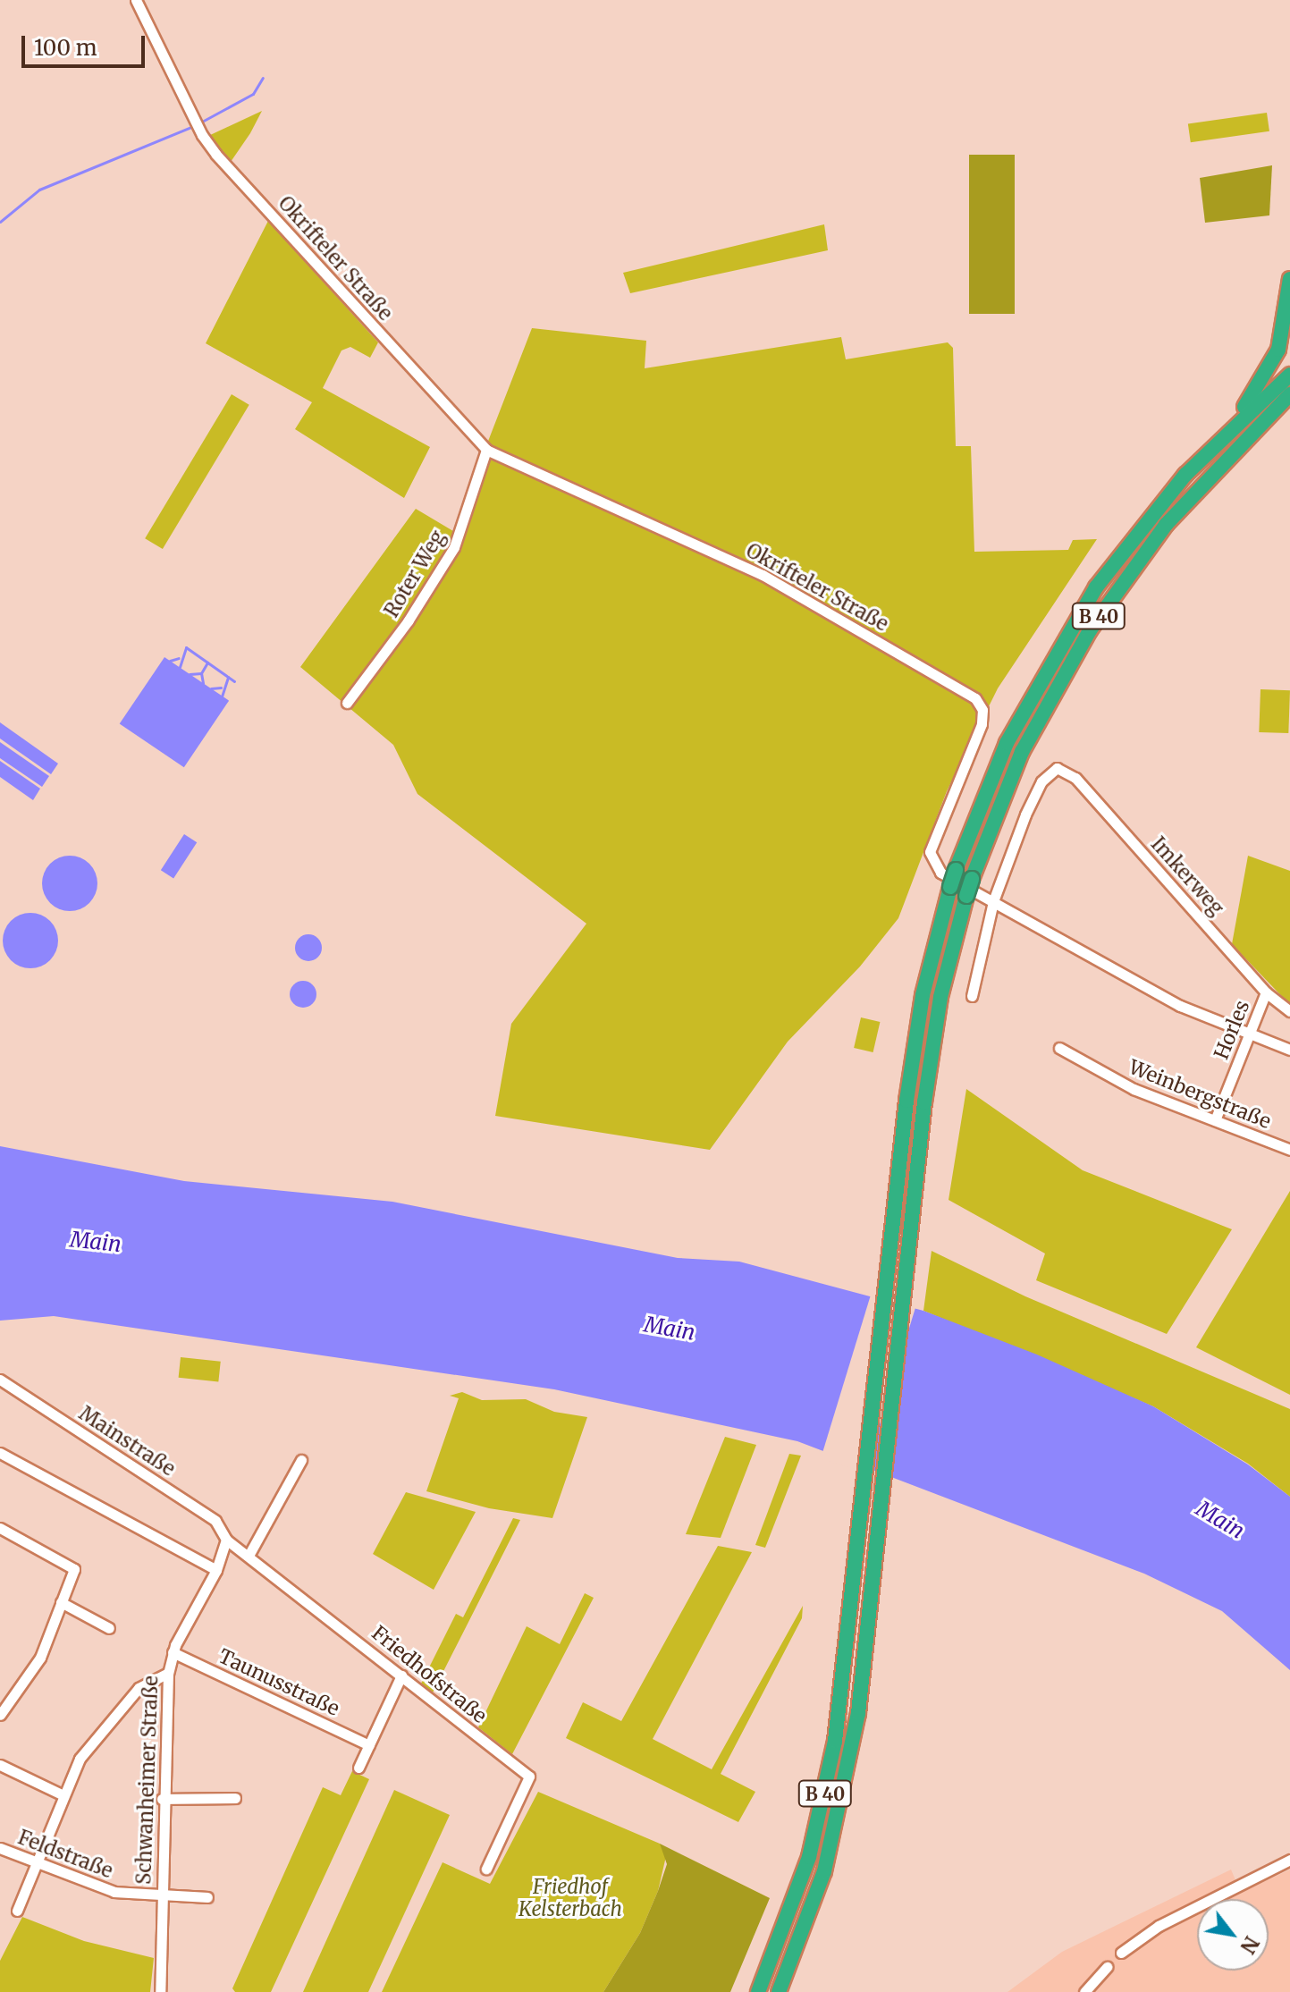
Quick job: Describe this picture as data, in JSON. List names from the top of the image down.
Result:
{
  "streets": {
    "highway": ["B 40"],
    "street": [
      "Okrifteler Straße",
      "Roter Weg",
      "Imkerweg",
      "Horles",
      "Weinbergstraße",
      "Mainstraße",
      "Friedhofstraße",
      "Taunusstraße",
      "Schwanheimer Straße",
      "Feldstraße"
    ]
  },
  "crossings": [
    ["Okrifteler Straße", "Roter Weg"],
    ["Okrifteler Straße", "Imkerweg"],
    ["Okrifteler Straße", "Horles"],
    ["Imkerweg", "Horles"],
    ["Horles", "Weinbergstraße"],
    ["Mainstraße", "Friedhofstraße"],
    ["Mainstraße", "Schwanheimer Straße"],
    ["Friedhofstraße", "Schwanheimer Straße"],
    ["Taunusstraße", "Schwanheimer Straße"],
    ["Schwanheimer Straße", "Feldstraße"]
  ],
  "water": ["Main"],
  "parks": ["Friedhof Kelsterbach"],
  "scale_bar": "100 m",
  "north": "bottom right"
}
